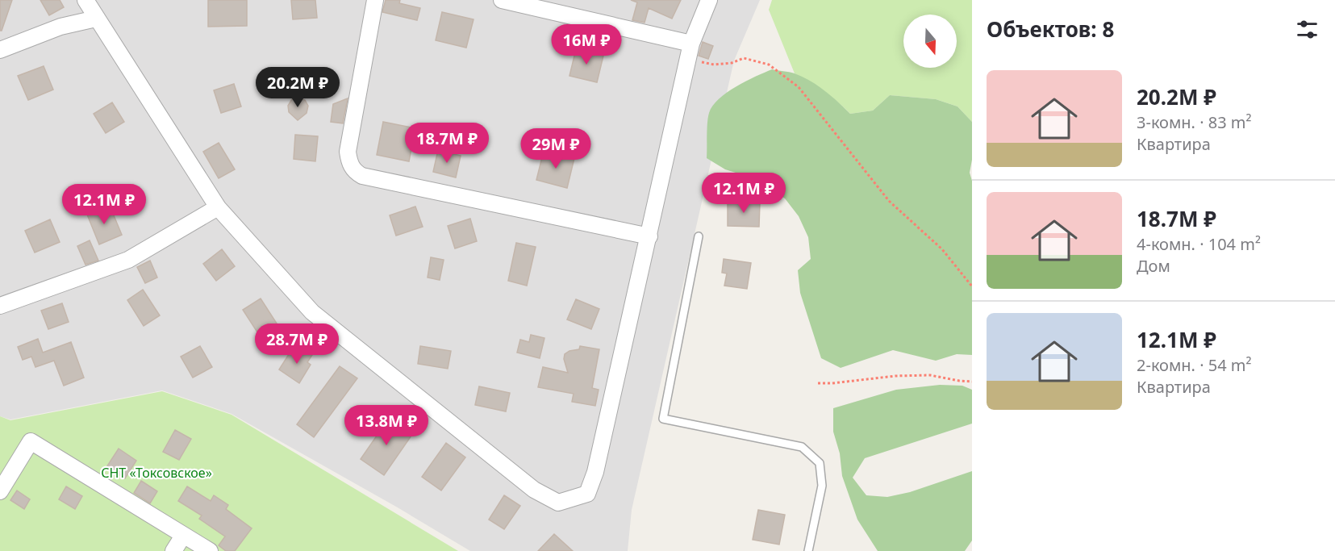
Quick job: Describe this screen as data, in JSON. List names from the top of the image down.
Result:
{
  "parks": ["СНТ «Токсовское»"],
  "north": "bottom",
  "page": {
    "heading": "Объектов: 8",
    "price": [
      "16M ₽",
      "20.2M ₽",
      "18.7M ₽",
      "29M ₽",
      "12.1M ₽",
      "12.1M ₽",
      "28.7M ₽",
      "13.8M ₽"
    ],
    "list": [
      {
        "name": "20.2M ₽",
        "note": "3-комн. · 83 m² · Квартира"
      },
      {
        "name": "18.7M ₽",
        "note": "4-комн. · 104 m² · Дом"
      },
      {
        "name": "12.1M ₽",
        "note": "2-комн. · 54 m² · Квартира"
      }
    ]
  }
}
